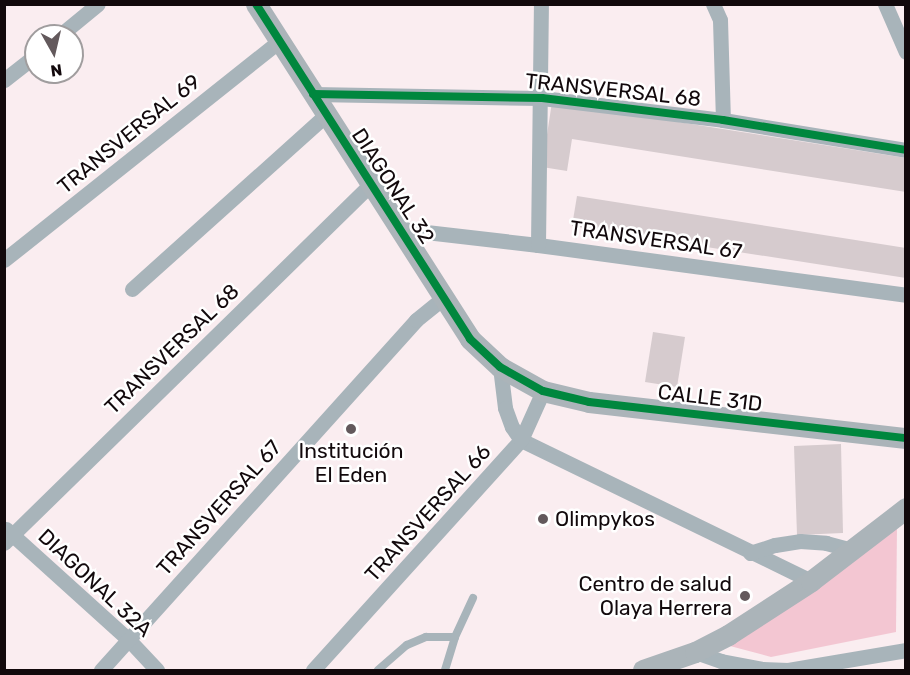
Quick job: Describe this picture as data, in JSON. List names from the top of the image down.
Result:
{
  "streets": {
    "street": [
      "TRANSVERSAL 68",
      "TRANSVERSAL 69",
      "DIAGONAL 32",
      "TRANSVERSAL 67",
      "CALLE 31D",
      "TRANSVERSAL 66",
      "DIAGONAL 32A"
    ]
  },
  "crossings": [
    ["TRANSVERSAL 68", "DIAGONAL 32"],
    ["TRANSVERSAL 68", "DIAGONAL 32A"],
    ["TRANSVERSAL 69", "DIAGONAL 32"],
    ["DIAGONAL 32", "TRANSVERSAL 67"],
    ["DIAGONAL 32", "CALLE 31D"],
    ["DIAGONAL 32", "TRANSVERSAL 66"],
    ["TRANSVERSAL 67", "DIAGONAL 32A"],
    ["CALLE 31D", "TRANSVERSAL 66"]
  ],
  "places": ["Institución El Eden", "Olimpykos", "Centro de salud Olaya Herrera"],
  "north": "bottom"
}
